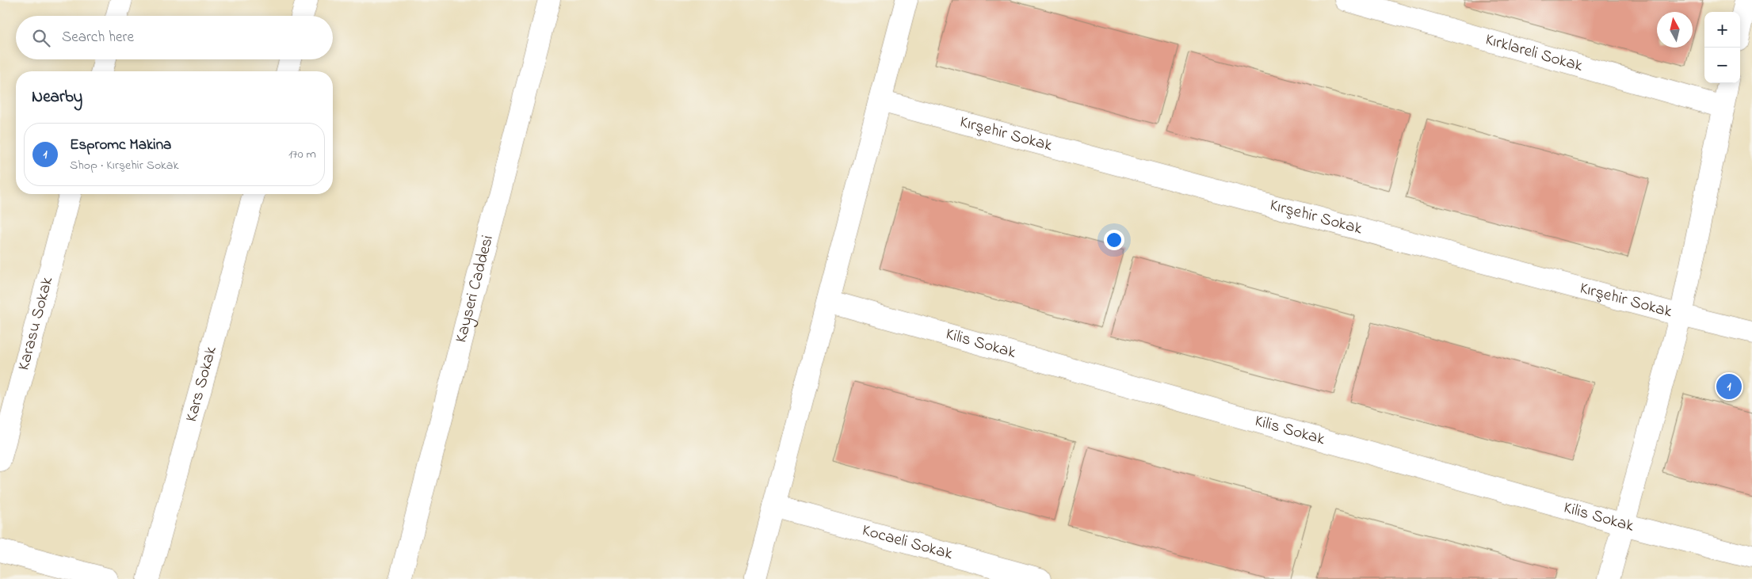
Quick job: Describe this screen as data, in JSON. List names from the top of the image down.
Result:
{
  "streets": {
    "street": [
      "Kırklareli Sokak",
      "Kırşehir Sokak",
      "Kayseri Caddesi",
      "Karasu Sokak",
      "Kilis Sokak",
      "Kars Sokak",
      "Kocaeli Sokak"
    ]
  },
  "north": "top",
  "page": {
    "map_buttons": ["+", "−"],
    "search": "Search here",
    "heading": "Nearby",
    "list": [
      {
        "mark": "1",
        "name": "Espromc Makina",
        "note": "Shop · Kırşehir Sokak",
        "value": "170 m"
      }
    ],
    "pins": "1"
  }
}
